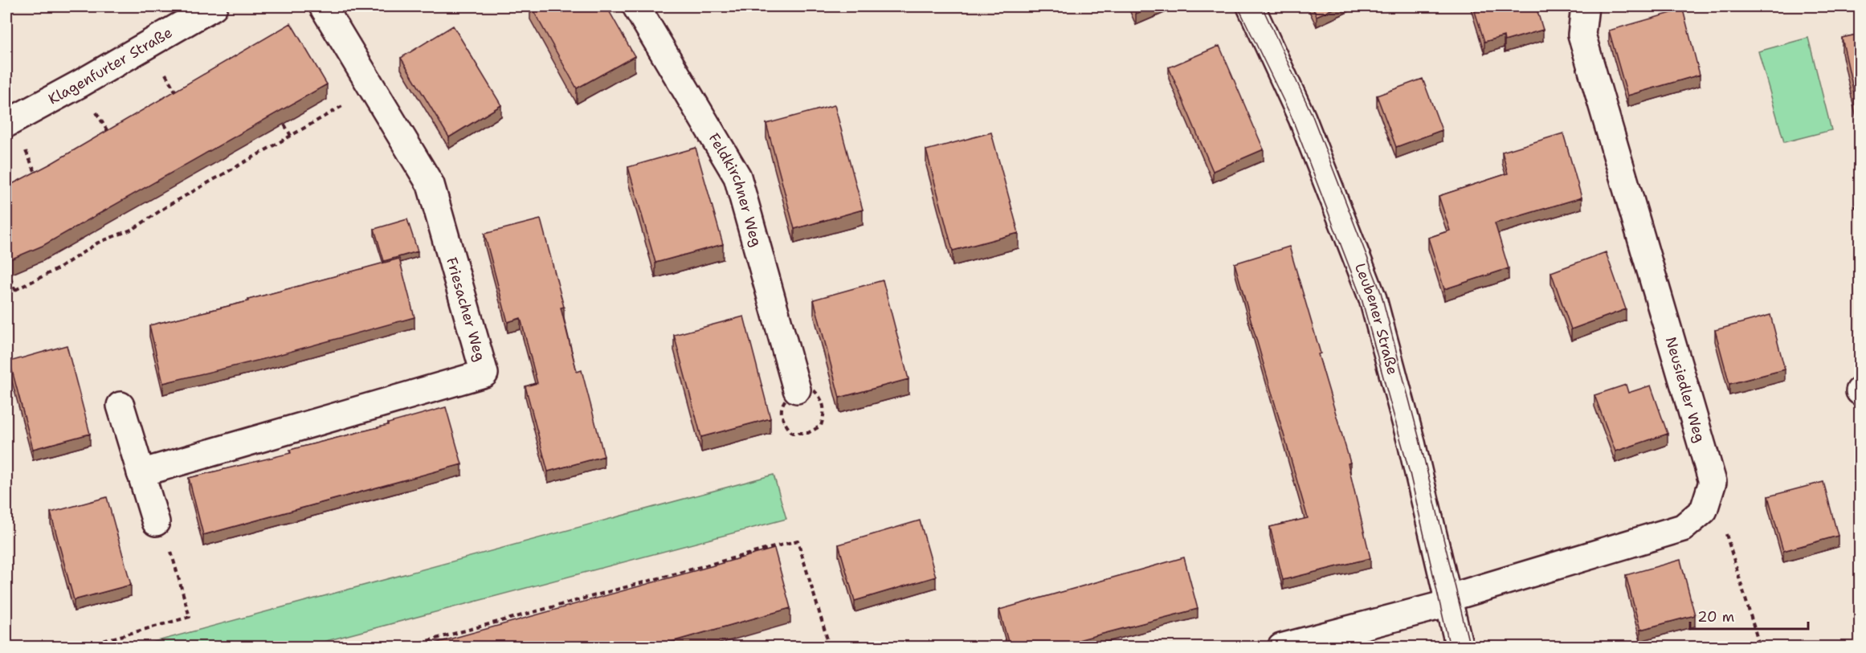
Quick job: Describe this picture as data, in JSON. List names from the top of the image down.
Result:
{
  "streets": {
    "street": [
      "Klagenfurter Straße",
      "Feldkirchner Weg",
      "Friesacher Weg",
      "Leubener Straße",
      "Neusiedler Weg"
    ]
  },
  "scale_bar": "20 m"
}
